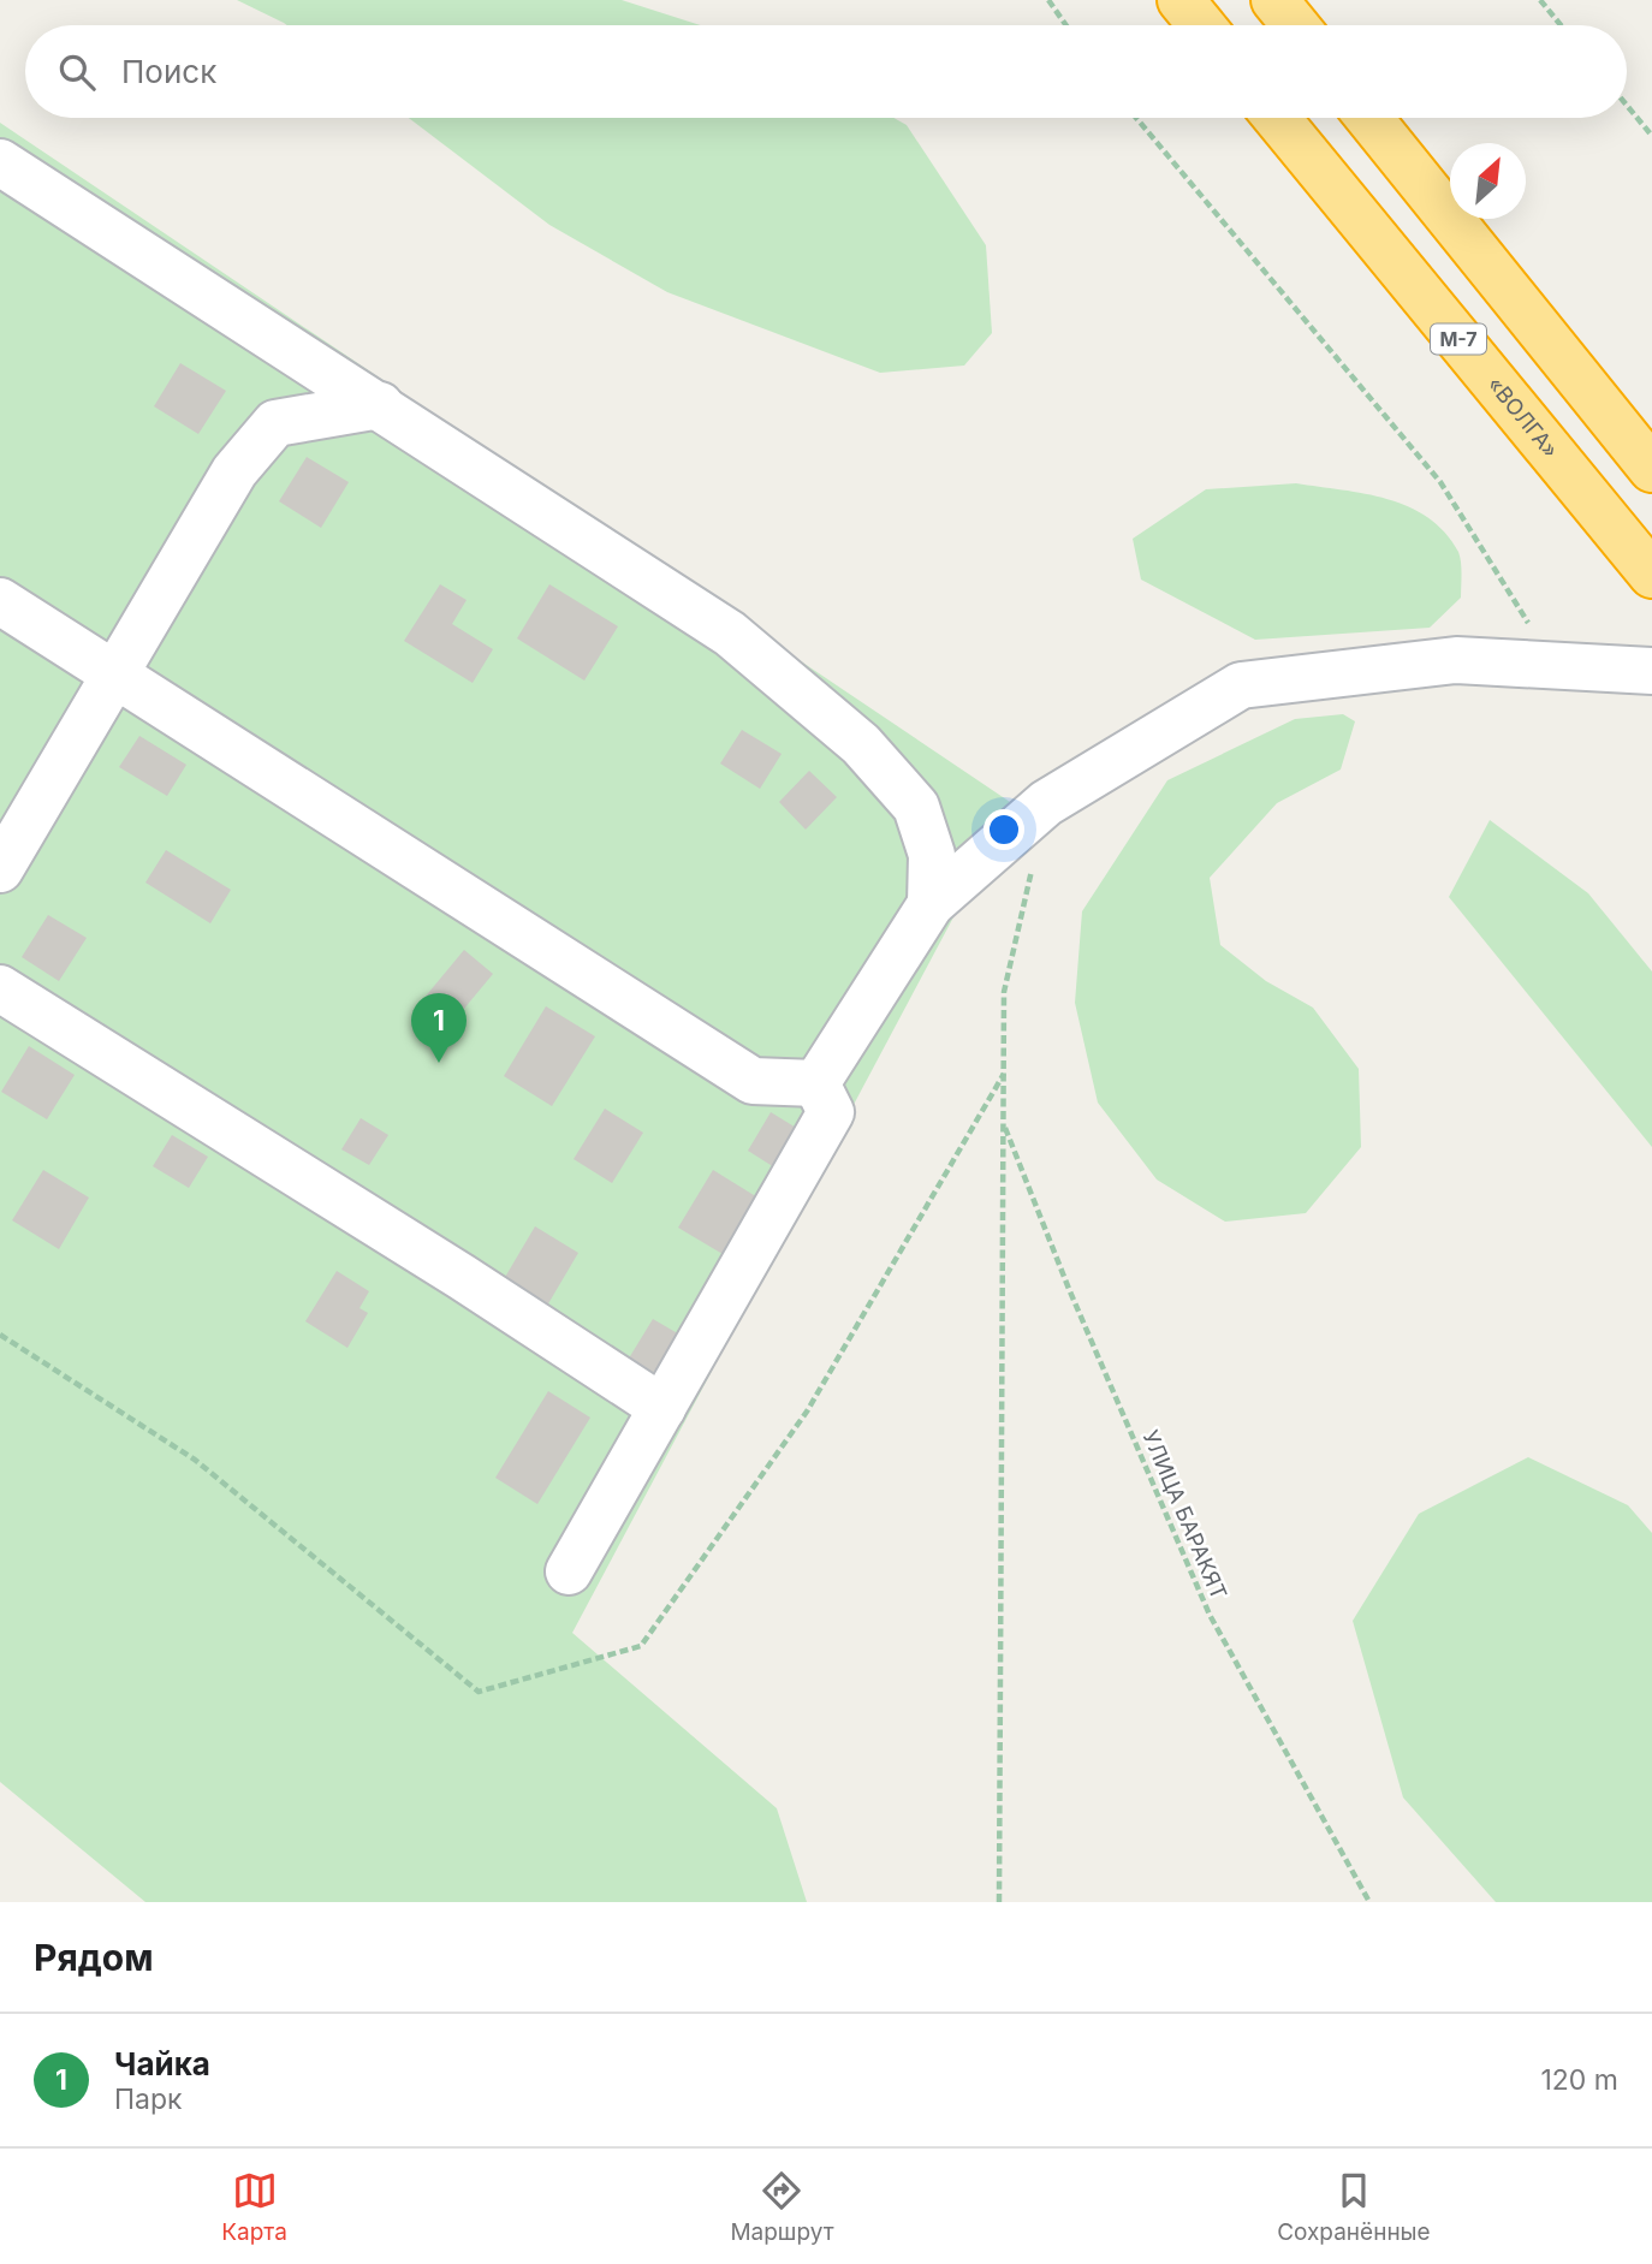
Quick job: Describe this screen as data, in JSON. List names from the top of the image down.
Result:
{
  "streets": {
    "highway": ["М-7", "«ВОЛГА»"],
    "path": ["УЛИЦА БАРАКЯТ"]
  },
  "north": "top right",
  "page": {
    "search": "Поиск",
    "pins": "1",
    "heading": "Рядом",
    "list": [
      {
        "mark": "1",
        "name": "Чайка",
        "note": "Парк",
        "value": "120 m"
      }
    ],
    "nav": ["Карта", "Маршрут", "Сохранённые"]
  }
}
